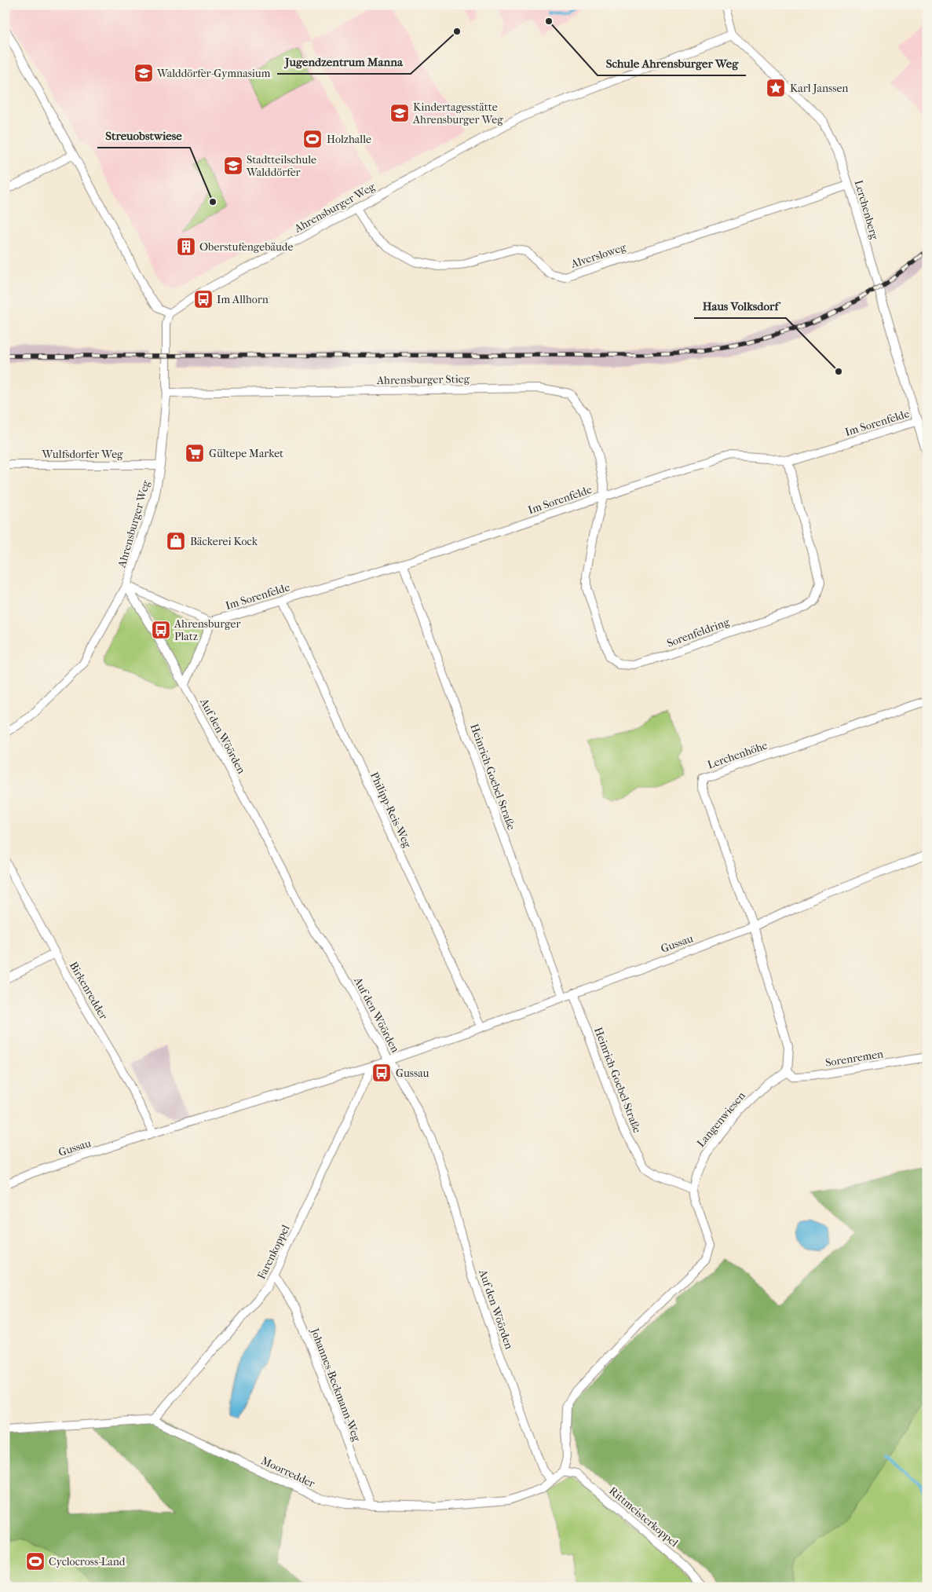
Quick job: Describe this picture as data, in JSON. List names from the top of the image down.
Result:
{
  "streets": {
    "street": [
      "Ahrensburger Weg",
      "Lerchenberg",
      "Alversloweg",
      "Ahrensburger Stieg",
      "Im Sorenfelde",
      "Wulfsdorfer Weg",
      "Sorenfeldring",
      "Auf den Wöörden",
      "Lerchenhöhe",
      "Heinrich-Goebel-Straße",
      "Philipp-Reis-Weg",
      "Gussau",
      "Birkenredder",
      "Sorenremen",
      "Langenwiesen",
      "Farenkoppel",
      "Johannes-Beckmann-Weg",
      "Moorredder",
      "Rittmeisterkoppel"
    ]
  },
  "crossings": [
    ["Ahrensburger Weg", "Lerchenberg"],
    ["Ahrensburger Weg", "Alversloweg"],
    ["Ahrensburger Weg", "Ahrensburger Stieg"],
    ["Ahrensburger Weg", "Wulfsdorfer Weg"],
    ["Lerchenberg", "Alversloweg"],
    ["Lerchenberg", "Im Sorenfelde"],
    ["Ahrensburger Stieg", "Im Sorenfelde"],
    ["Ahrensburger Stieg", "Sorenfeldring"],
    ["Im Sorenfelde", "Sorenfeldring"],
    ["Im Sorenfelde", "Heinrich-Goebel-Straße"],
    ["Im Sorenfelde", "Philipp-Reis-Weg"],
    ["Auf den Wöörden", "Gussau"],
    ["Auf den Wöörden", "Moorredder"],
    ["Lerchenhöhe", "Gussau"],
    ["Heinrich-Goebel-Straße", "Gussau"],
    ["Heinrich-Goebel-Straße", "Langenwiesen"],
    ["Philipp-Reis-Weg", "Gussau"],
    ["Gussau", "Birkenredder"],
    ["Gussau", "Farenkoppel"],
    ["Sorenremen", "Langenwiesen"],
    ["Farenkoppel", "Johannes-Beckmann-Weg"],
    ["Farenkoppel", "Moorredder"],
    ["Johannes-Beckmann-Weg", "Moorredder"],
    ["Moorredder", "Rittmeisterkoppel"]
  ],
  "places": {
    "other": [
      "Schule Ahrensburger Weg",
      "Jugendzentrum Manna",
      "Streuobstwiese",
      "Haus Volksdorf"
    ],
    "school or university": ["Walddörfer-Gymnasium", "Kindertagesstätte Ahrensburger Weg", "Stadtteilschule Walddörfer"],
    "place": ["Karl Janssen"],
    "sports": ["Holzhalle", "Cyclocross-Land"],
    "building": ["Oberstufengebäude"],
    "bus stop": ["Im Allhorn", "Ahrensburger Platz", "Gussau"],
    "supermarket": ["Gültepe Market"],
    "shop": ["Bäckerei Kock"]
  }
}
